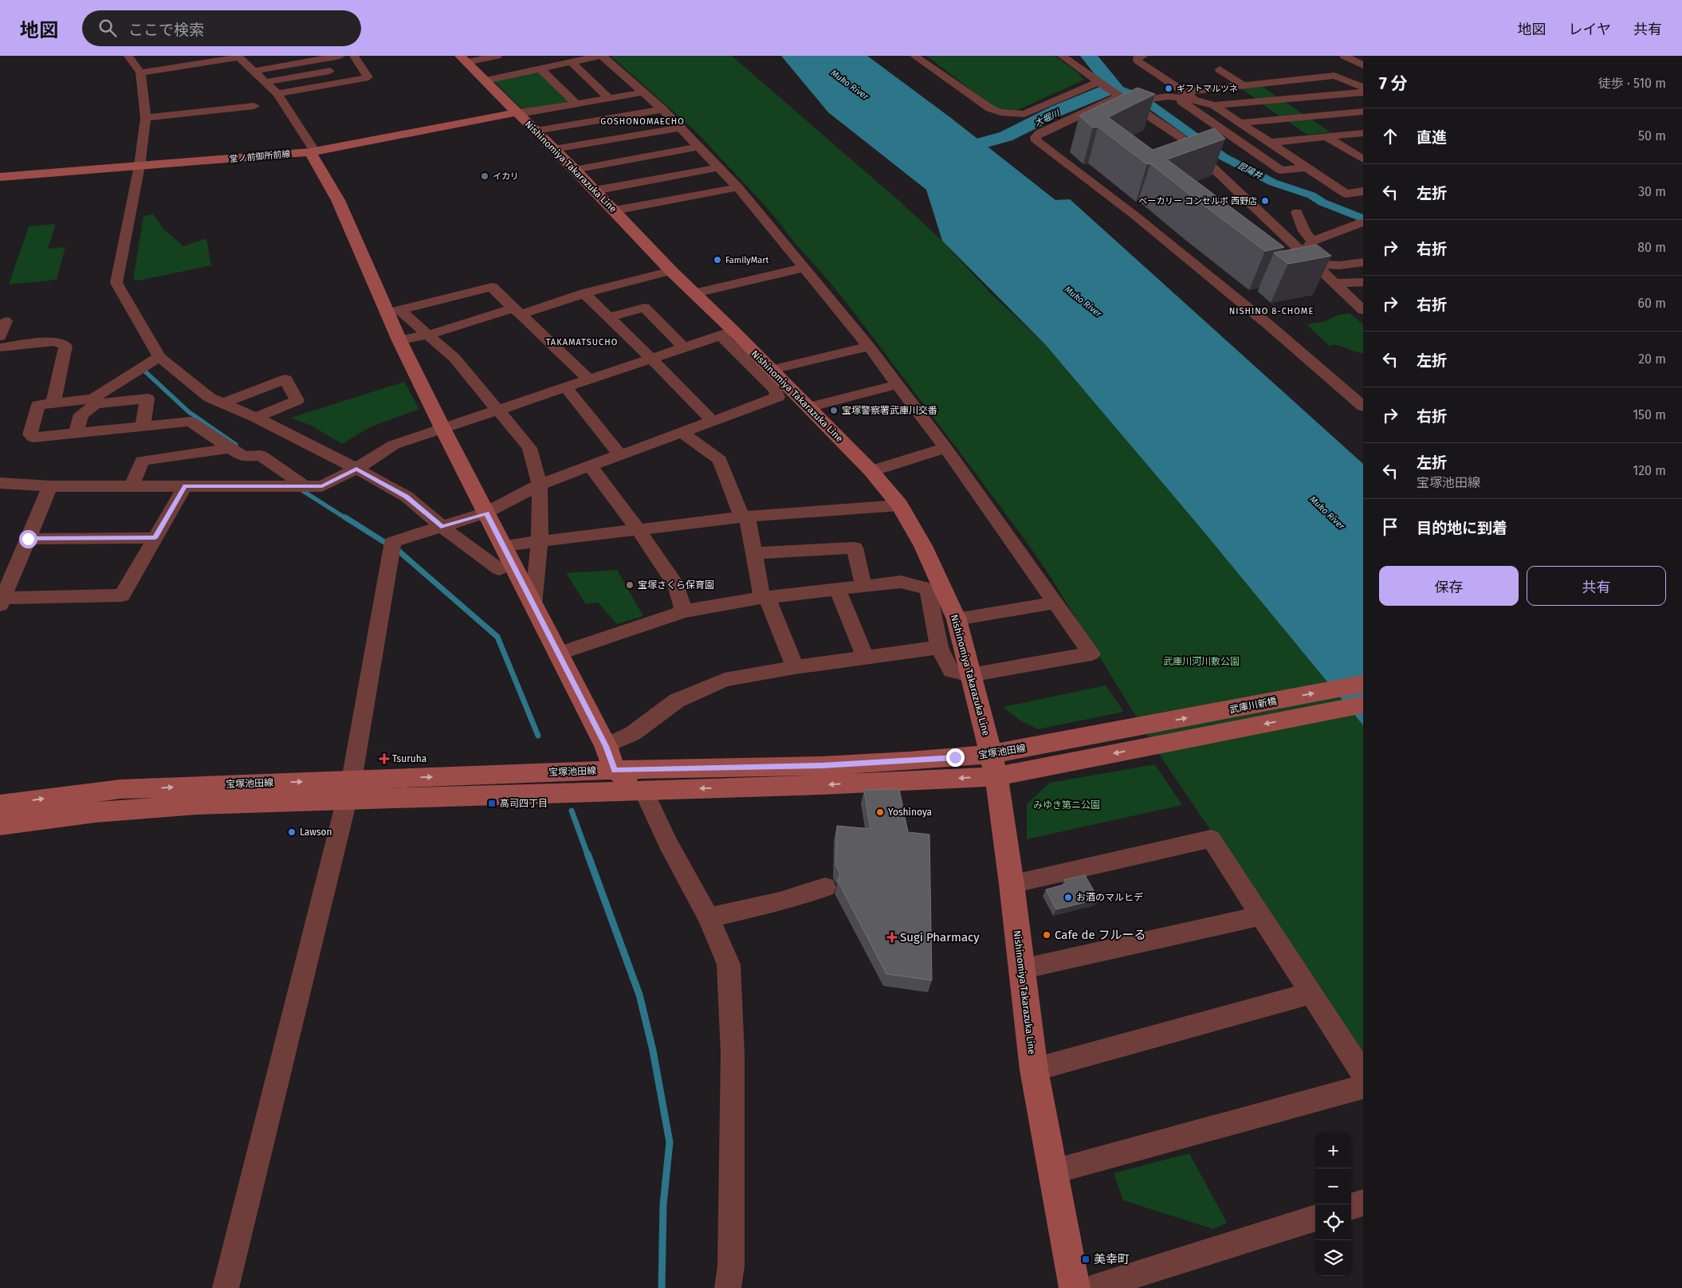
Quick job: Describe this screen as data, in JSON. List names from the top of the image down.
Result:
{
  "streets": {
    "street": [
      "堂ノ前御所前線",
      "Nishinomiya Takarazuka Line",
      "武庫川新橋",
      "宝塚池田線"
    ]
  },
  "crossings": [
    ["堂ノ前御所前線", "Nishinomiya Takarazuka Line"],
    ["Nishinomiya Takarazuka Line", "武庫川新橋"],
    ["Nishinomiya Takarazuka Line", "宝塚池田線"],
    ["武庫川新橋", "宝塚池田線"]
  ],
  "districts": ["GOSHONOMAECHO", "NISHINO 8-CHOME", "TAKAMATSUCHO"],
  "water": ["Muko River", "大堀川", "昆陽井"],
  "parks": ["武庫川河川敷公園", "みゆき第ニ公園"],
  "places": {
    "other": [
      "ギフトマルツネ",
      "イカリ",
      "ベーカリー コンセルボ 西野店",
      "FamilyMart",
      "宝塚警察署武庫川交番",
      "宝塚さくら保育園",
      "Yoshinoya",
      "Lawson",
      "お酒のマルヒデ",
      "Cafe de フルーる"
    ],
    "health": ["Tsuruha", "Sugi Pharmacy"],
    "transit": ["高司四丁目", "美幸町"]
  },
  "page": {
    "header": "地図",
    "search": "ここで検索",
    "nav": ["地図", "レイヤ", "共有"],
    "heading": ["7 分", "徒歩 · 510 m"],
    "list": [
      ["直進", "50 m"],
      ["左折", "30 m"],
      ["右折", "80 m"],
      ["右折", "60 m"],
      ["左折", "20 m"],
      ["右折", "150 m"],
      ["左折", "宝塚池田線", "120 m"],
      "目的地に到着"
    ],
    "buttons": ["保存", "共有"],
    "map_buttons": ["+", "−"]
  }
}
